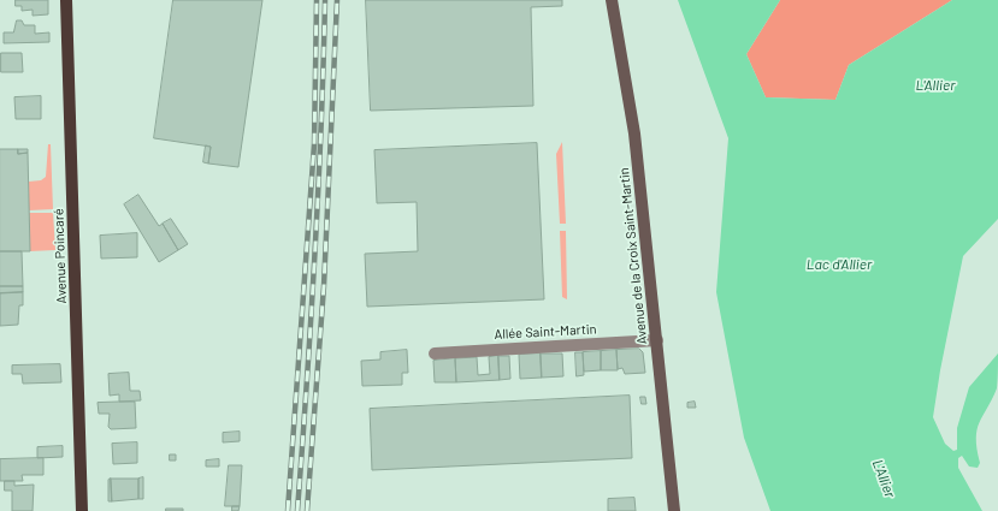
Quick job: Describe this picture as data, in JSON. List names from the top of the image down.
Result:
{
  "streets": {
    "main road": ["Avenue Poincaré"],
    "street": ["Avenue de la Croix Saint-Martin", "Allée Saint-Martin"]
  },
  "crossings": [
    ["Avenue de la Croix Saint-Martin", "Allée Saint-Martin"]
  ],
  "water": ["L'Allier", "Lac d'Allier"]
}
